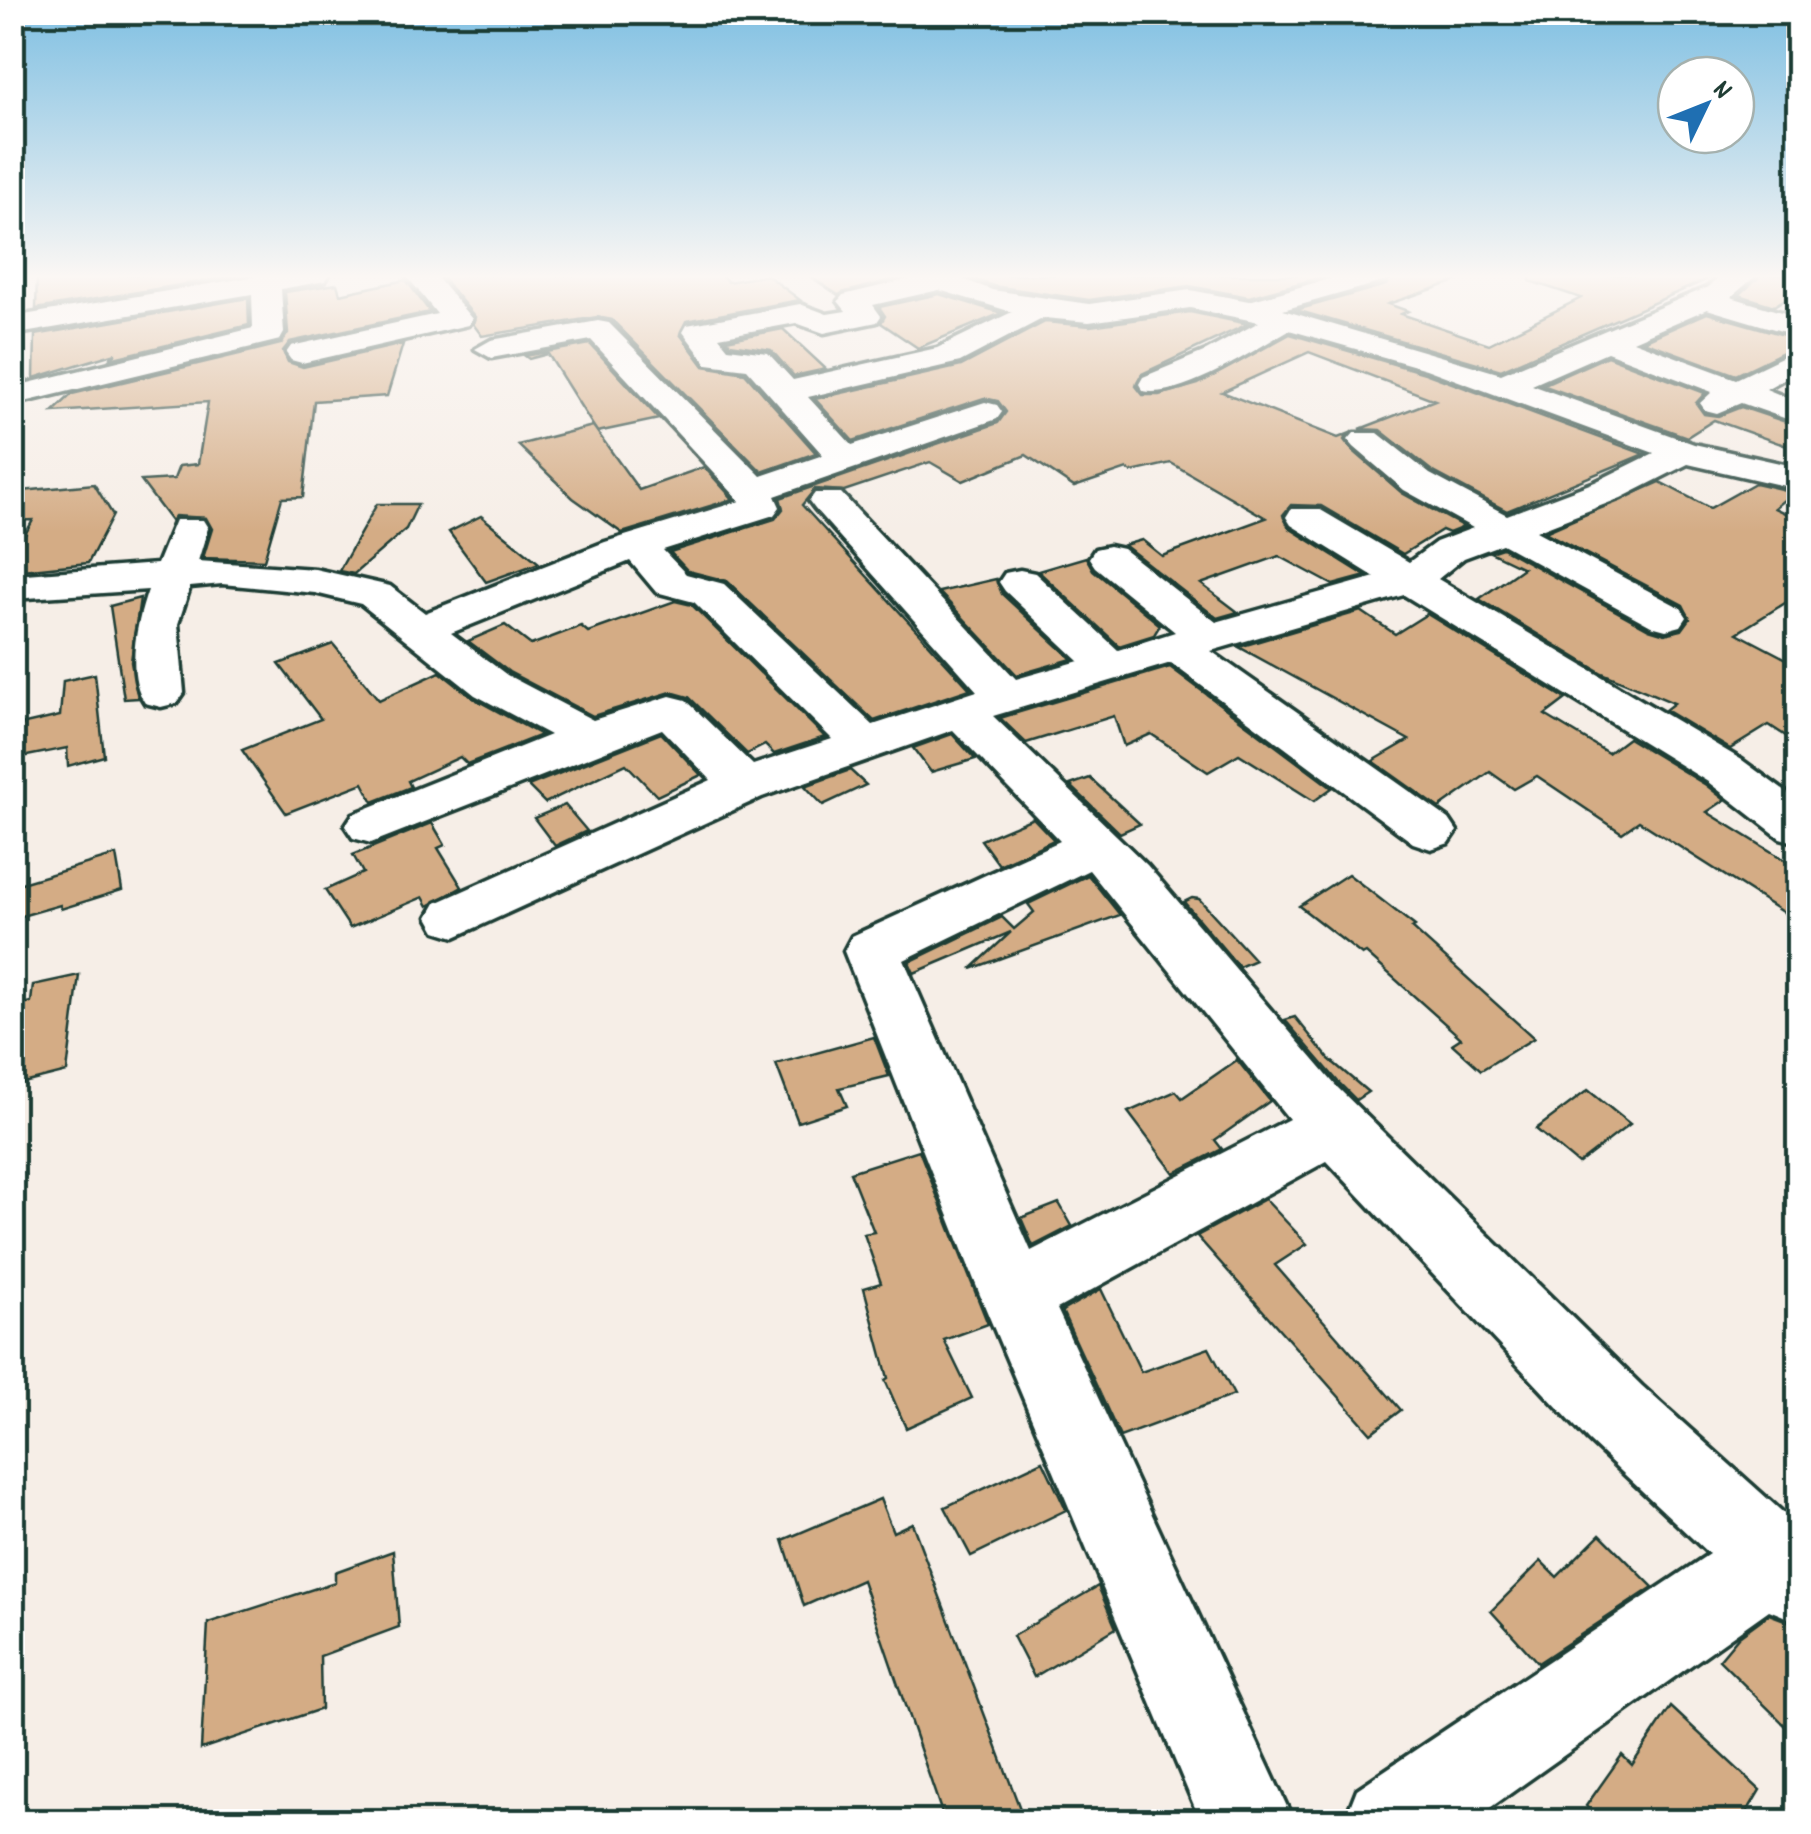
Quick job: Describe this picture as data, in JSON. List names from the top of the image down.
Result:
{
  "north": "top right"
}
